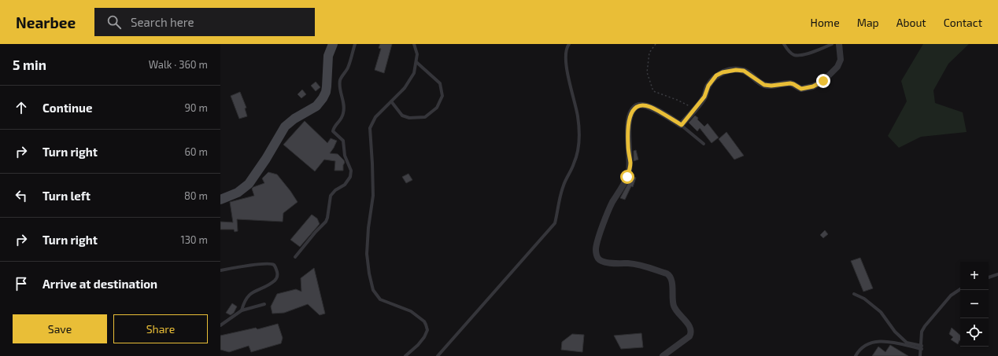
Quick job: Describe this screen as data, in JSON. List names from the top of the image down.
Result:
{
  "page": {
    "header": "Nearbee",
    "search": "Search here",
    "nav": [
      "Home",
      "Map",
      "About",
      "Contact"
    ],
    "heading": ["5 min", "Walk · 360 m"],
    "list": [
      ["Continue", "90 m"],
      ["Turn right", "60 m"],
      ["Turn left", "80 m"],
      ["Turn right", "130 m"],
      "Arrive at destination"
    ],
    "map_buttons": ["+", "−"],
    "buttons": ["Save", "Share"]
  }
}
